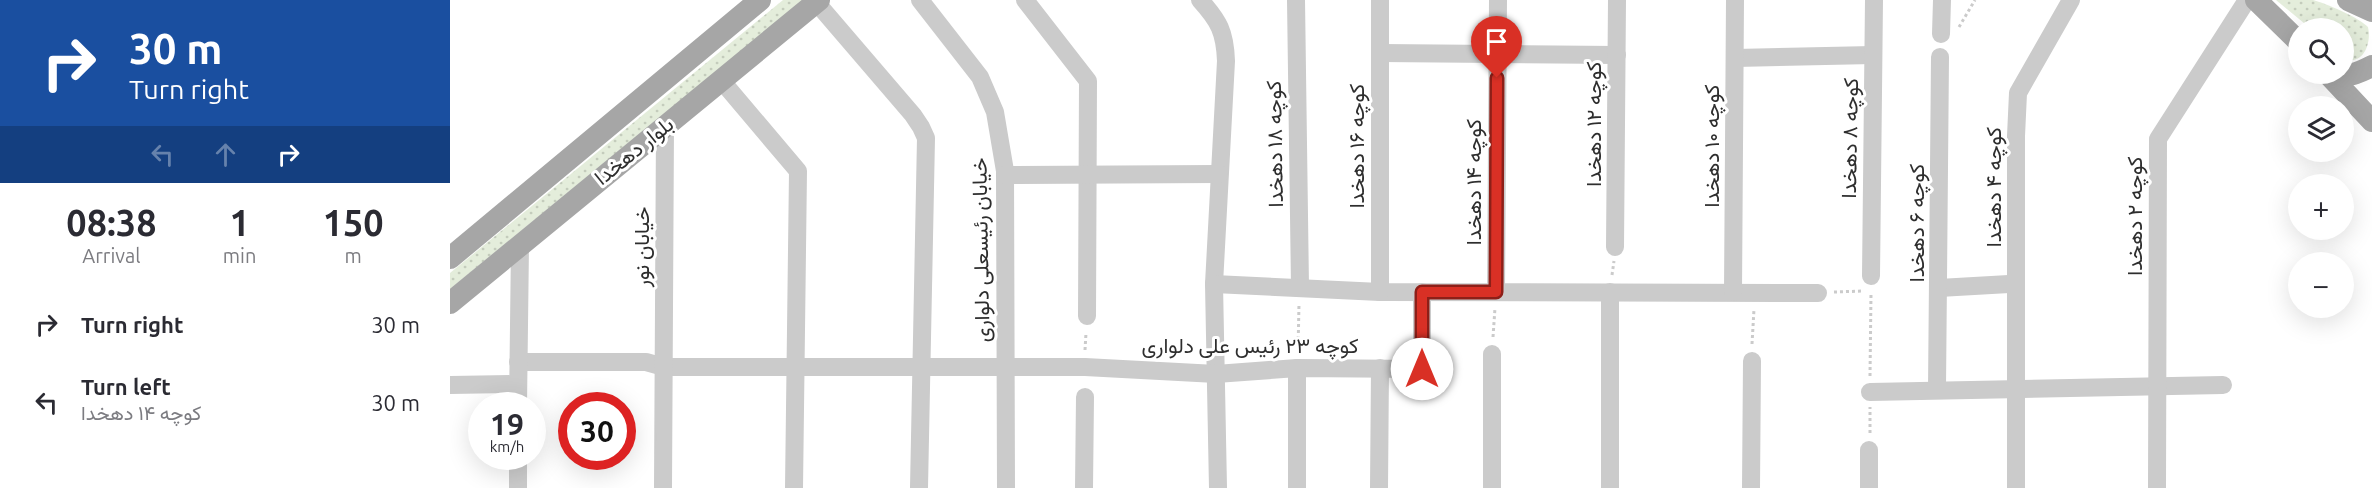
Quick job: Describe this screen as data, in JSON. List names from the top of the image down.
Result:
{
  "streets": {
    "main road": ["بلوار دهخدا"],
    "street": [
      "کوچه ۱۲ دهخدا",
      "کوچه ۸ دهخدا",
      "کوچه ۱۸ دهخدا",
      "کوچه ۱۶ دهخدا",
      "کوچه ۱۰ دهخدا",
      "کوچه ۱۴ دهخدا",
      "کوچه ۴ دهخدا",
      "کوچه ۲ دهخدا",
      "کوچه ۶ دهخدا",
      "خیابان نور",
      "خیابان رئیسعلی دلواری",
      "کوچه ۲۳ رئیس علی دلواری"
    ]
  },
  "crossings": [
    ["بلوار دهخدا", "خیابان نور"],
    ["خیابان نور", "کوچه ۲۳ رئیس علی دلواری"],
    ["خیابان رئیسعلی دلواری", "کوچه ۲۳ رئیس علی دلواری"]
  ],
  "page": {
    "turn": ["30 m", "Turn right"],
    "map_buttons": ["+", "−"],
    "eta": [
      "08:38",
      "Arrival",
      "1",
      "min",
      "150",
      "m"
    ],
    "list": [
      {
        "name": "Turn right",
        "value": "30 m"
      },
      {
        "name": "Turn left",
        "note": "کوچه ۱۴ دهخدا",
        "value": "30 m"
      }
    ],
    "speed": "19 km/h",
    "limit": "30"
  }
}
